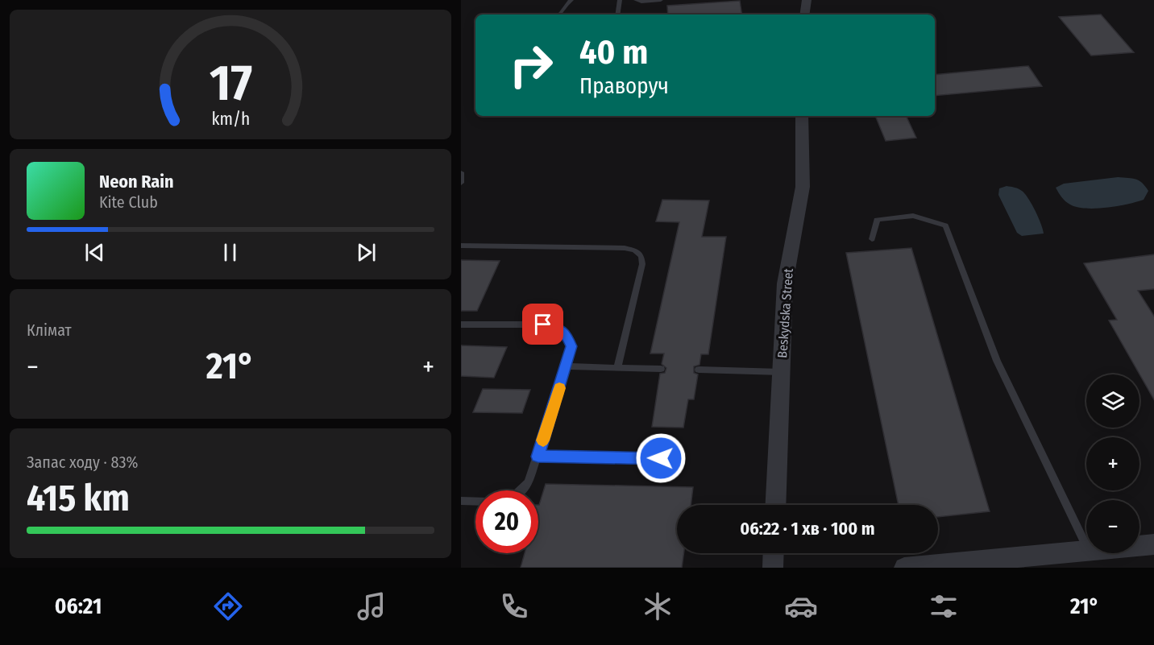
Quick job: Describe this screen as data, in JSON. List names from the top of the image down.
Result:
{
  "streets": {
    "street": ["Beskydska Street"]
  },
  "page": {
    "turn": ["40 m", "Праворуч"],
    "song": ["Neon Rain", "Kite Club"],
    "tile": [
      "Клімат",
      ["Запас ходу · 83%", "415 km"]
    ],
    "heat": ["−", "21°", "+"],
    "map_buttons": ["+", "−"],
    "limit": "20",
    "trip": "06:22 · 1 хв · 100 m",
    "tabs": ["06:21", "21°"],
    "gauge": ["17", "km/h"]
  }
}
